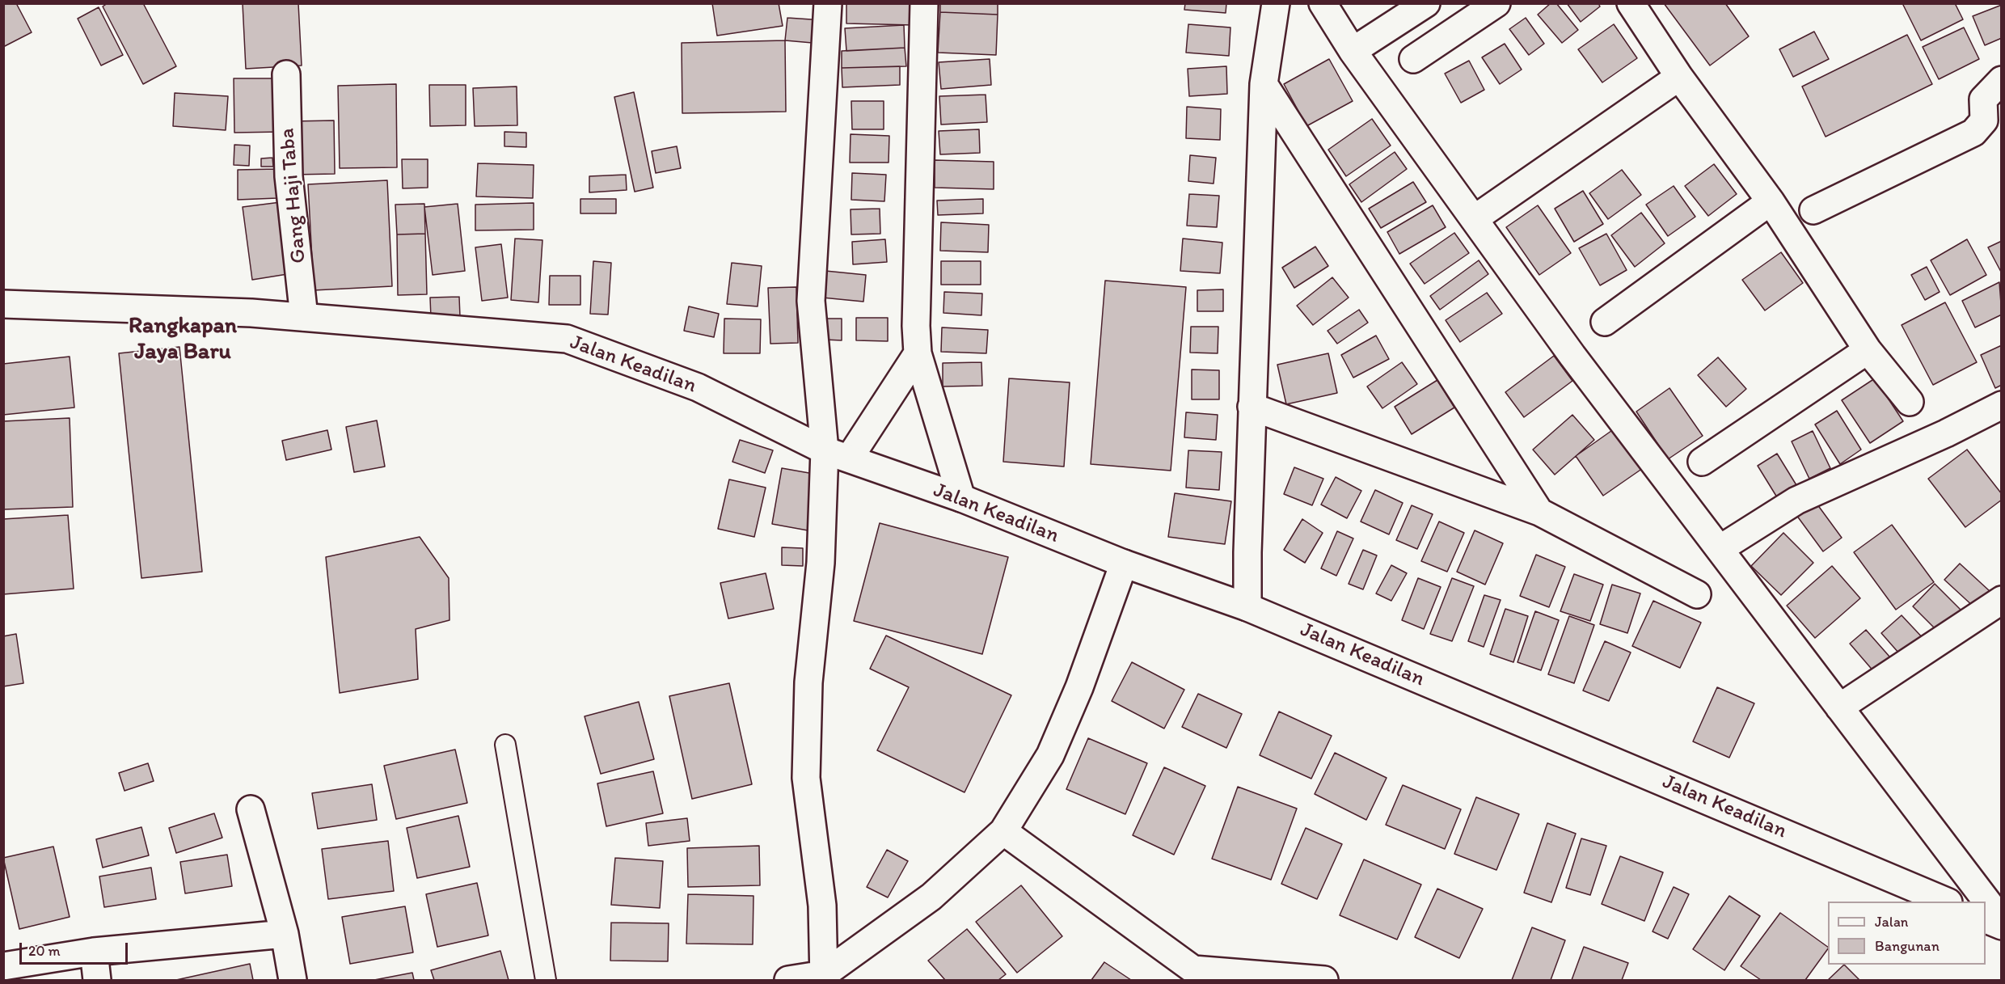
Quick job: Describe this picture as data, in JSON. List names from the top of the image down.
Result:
{
  "streets": {
    "street": ["Gang Haji Taba", "Jalan Keadilan"]
  },
  "crossings": [
    ["Gang Haji Taba", "Jalan Keadilan"]
  ],
  "districts": ["Rangkapan Jaya Baru"],
  "legend": ["Jalan", "Bangunan"],
  "scale_bar": "20 m"
}
